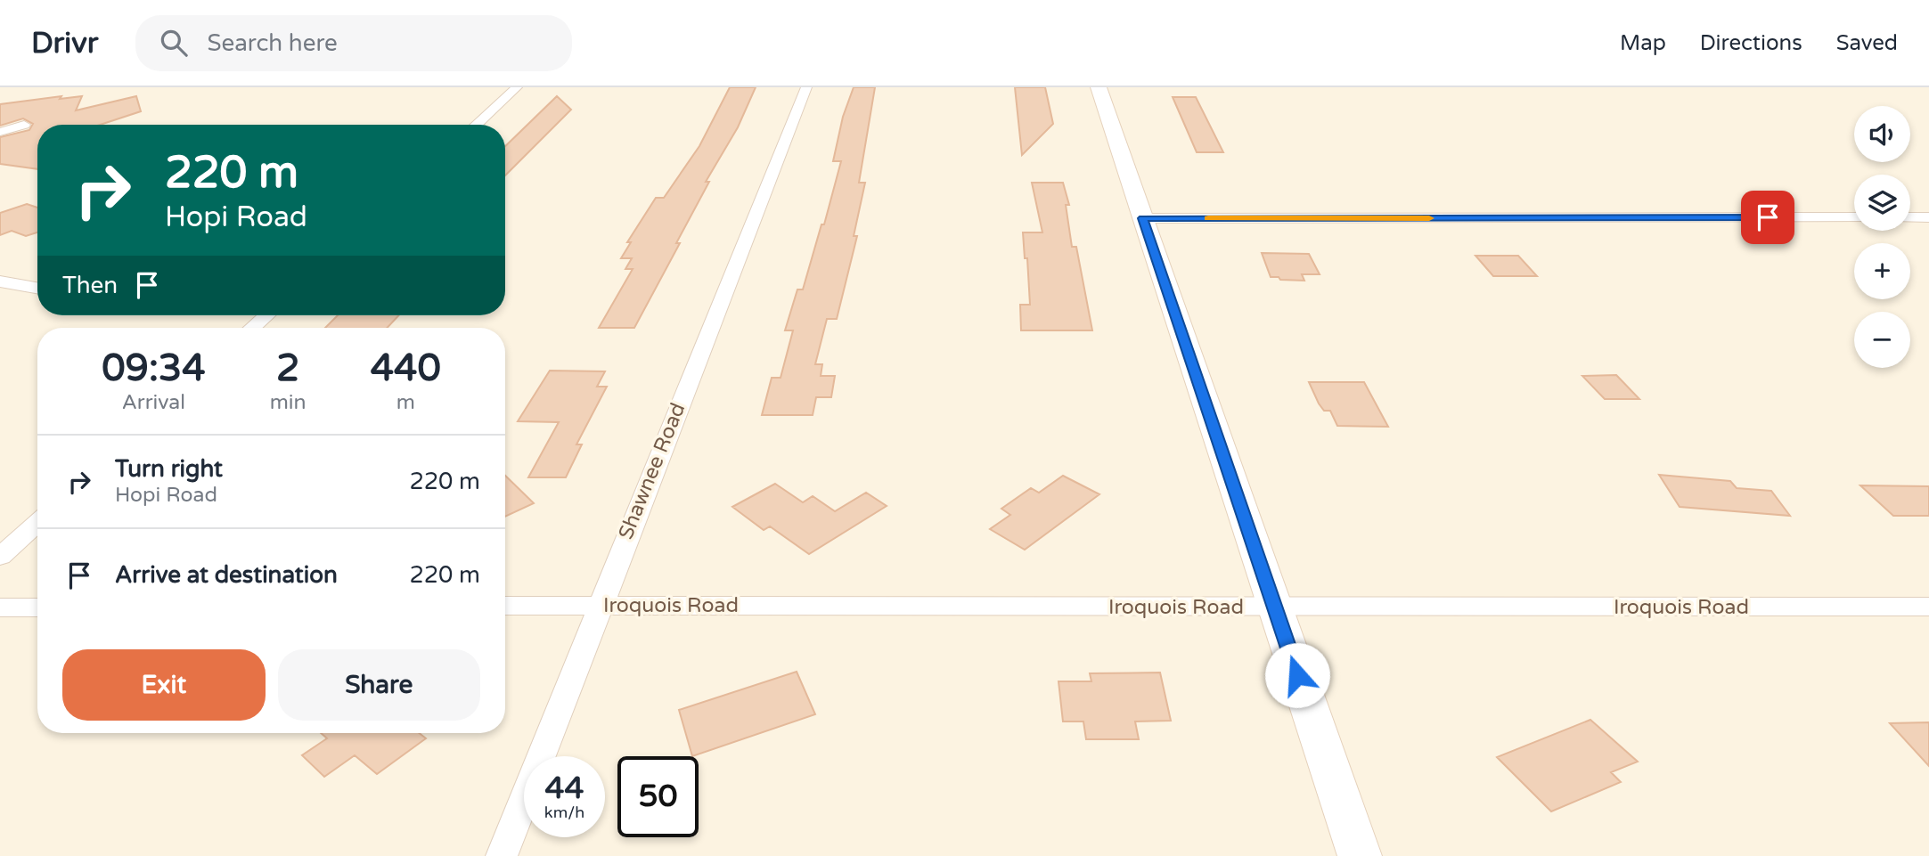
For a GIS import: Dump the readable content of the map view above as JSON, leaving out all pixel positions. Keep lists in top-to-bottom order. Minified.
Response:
{"streets":{"street":["Shawnee Road","Iroquois Road"]},"crossings":[["Shawnee Road","Iroquois Road"]],"page":{"header":"Drivr","search":"Search here","nav":["Map","Directions","Saved"],"map_buttons":["+","−"],"turn":["220 m","Hopi Road"],"then":"Then","eta":["09:34","Arrival","2","min","440","m"],"list":[{"name":"Turn right","note":"Hopi Road","value":"220 m"},{"name":"Arrive at destination","value":"220 m"}],"buttons":["Exit","Share"],"speed":"44 km/h","limit":"50"}}
